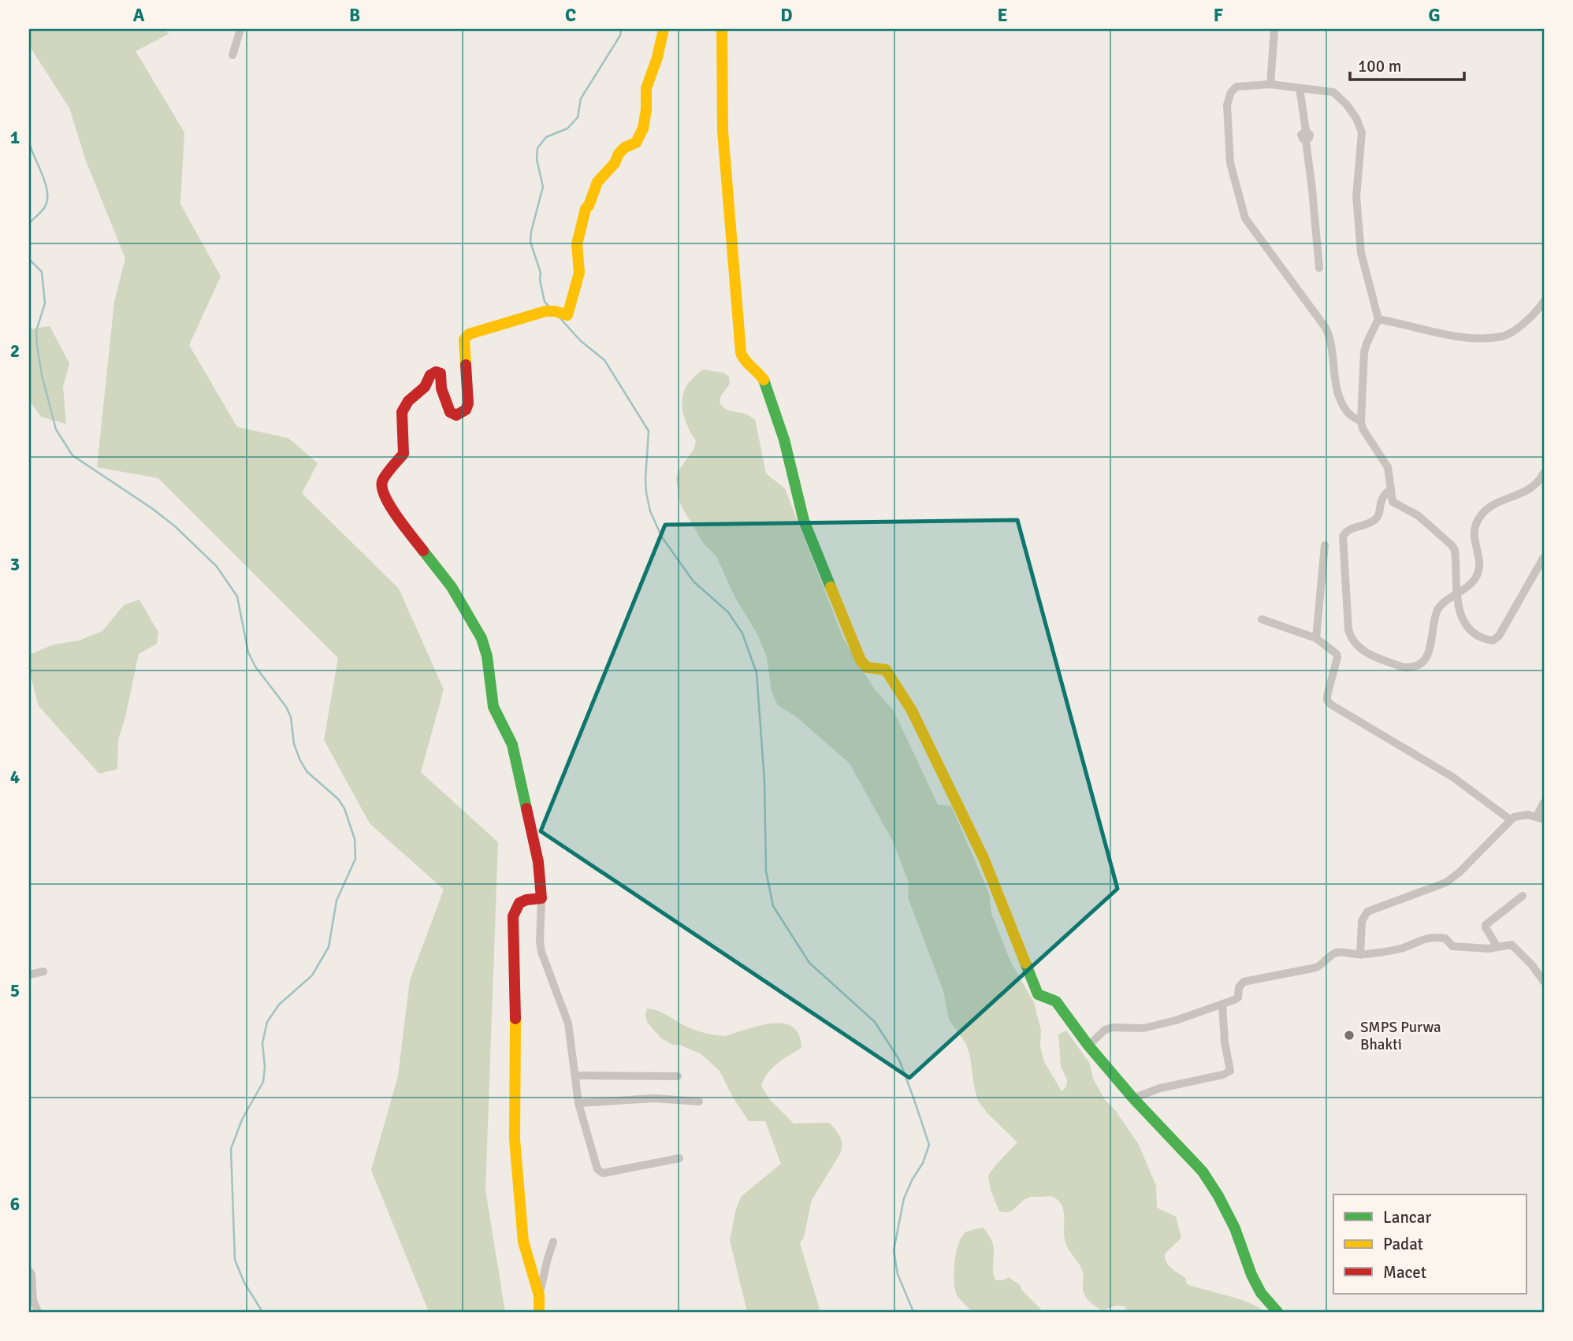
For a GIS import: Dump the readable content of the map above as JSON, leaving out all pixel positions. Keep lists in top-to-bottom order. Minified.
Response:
{"places":["SMPS Purwa Bhakti"],"legend":["Lancar","Padat","Macet"],"scale_bar":"100 m","grid":{"columns":["A","B","C","D","E","F","G"],"rows":["1","2","3","4","5","6"]}}
